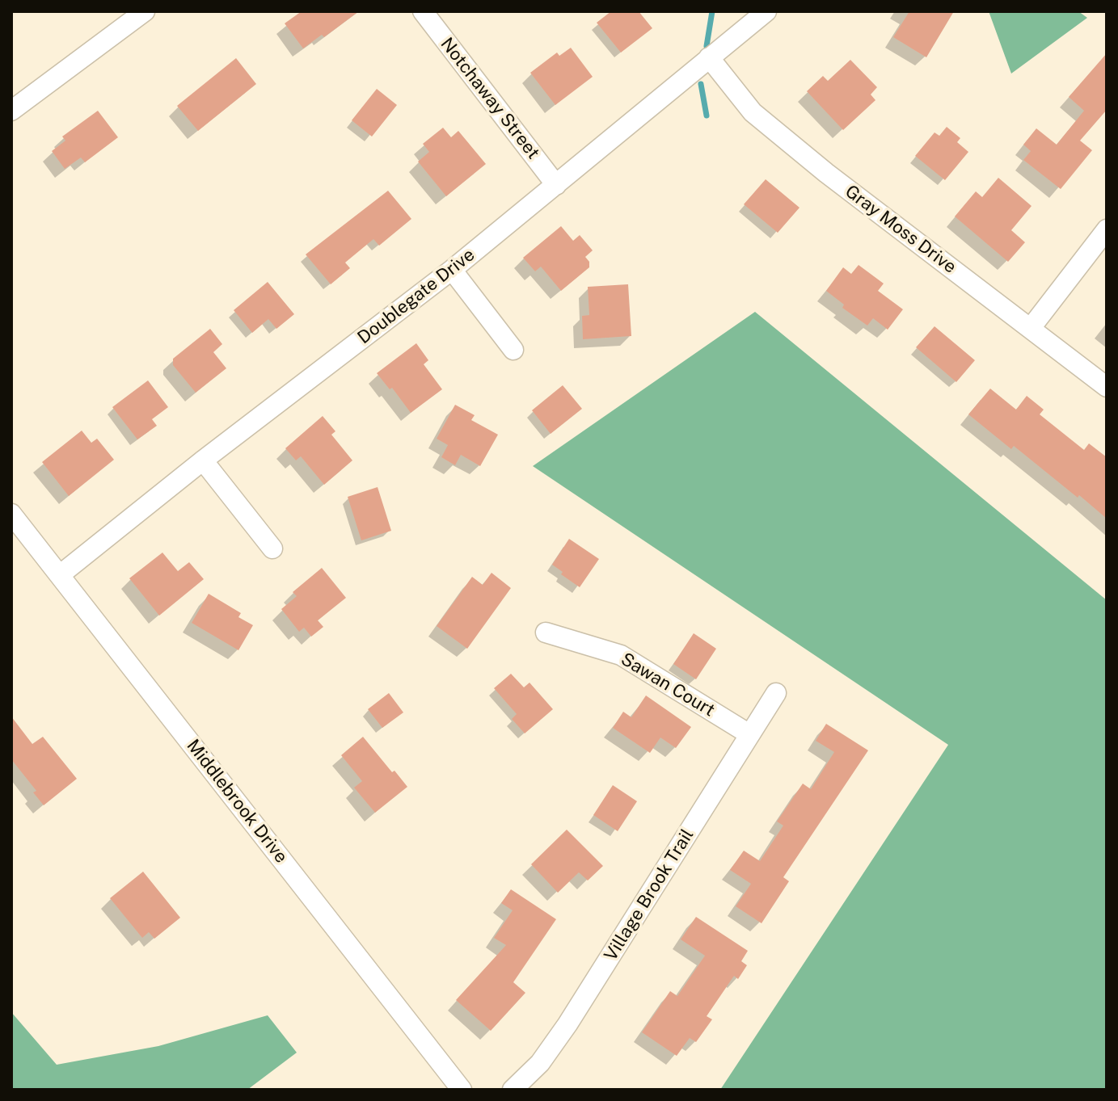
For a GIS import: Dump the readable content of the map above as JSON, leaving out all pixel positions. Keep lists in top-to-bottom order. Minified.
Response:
{"streets":{"street":["Notchaway Street","Gray Moss Drive","Doublegate Drive","Sawan Court","Middlebrook Drive","Village Brook Trail"]},"crossings":[["Notchaway Street","Doublegate Drive"],["Gray Moss Drive","Doublegate Drive"],["Doublegate Drive","Middlebrook Drive"],["Sawan Court","Village Brook Trail"]]}
